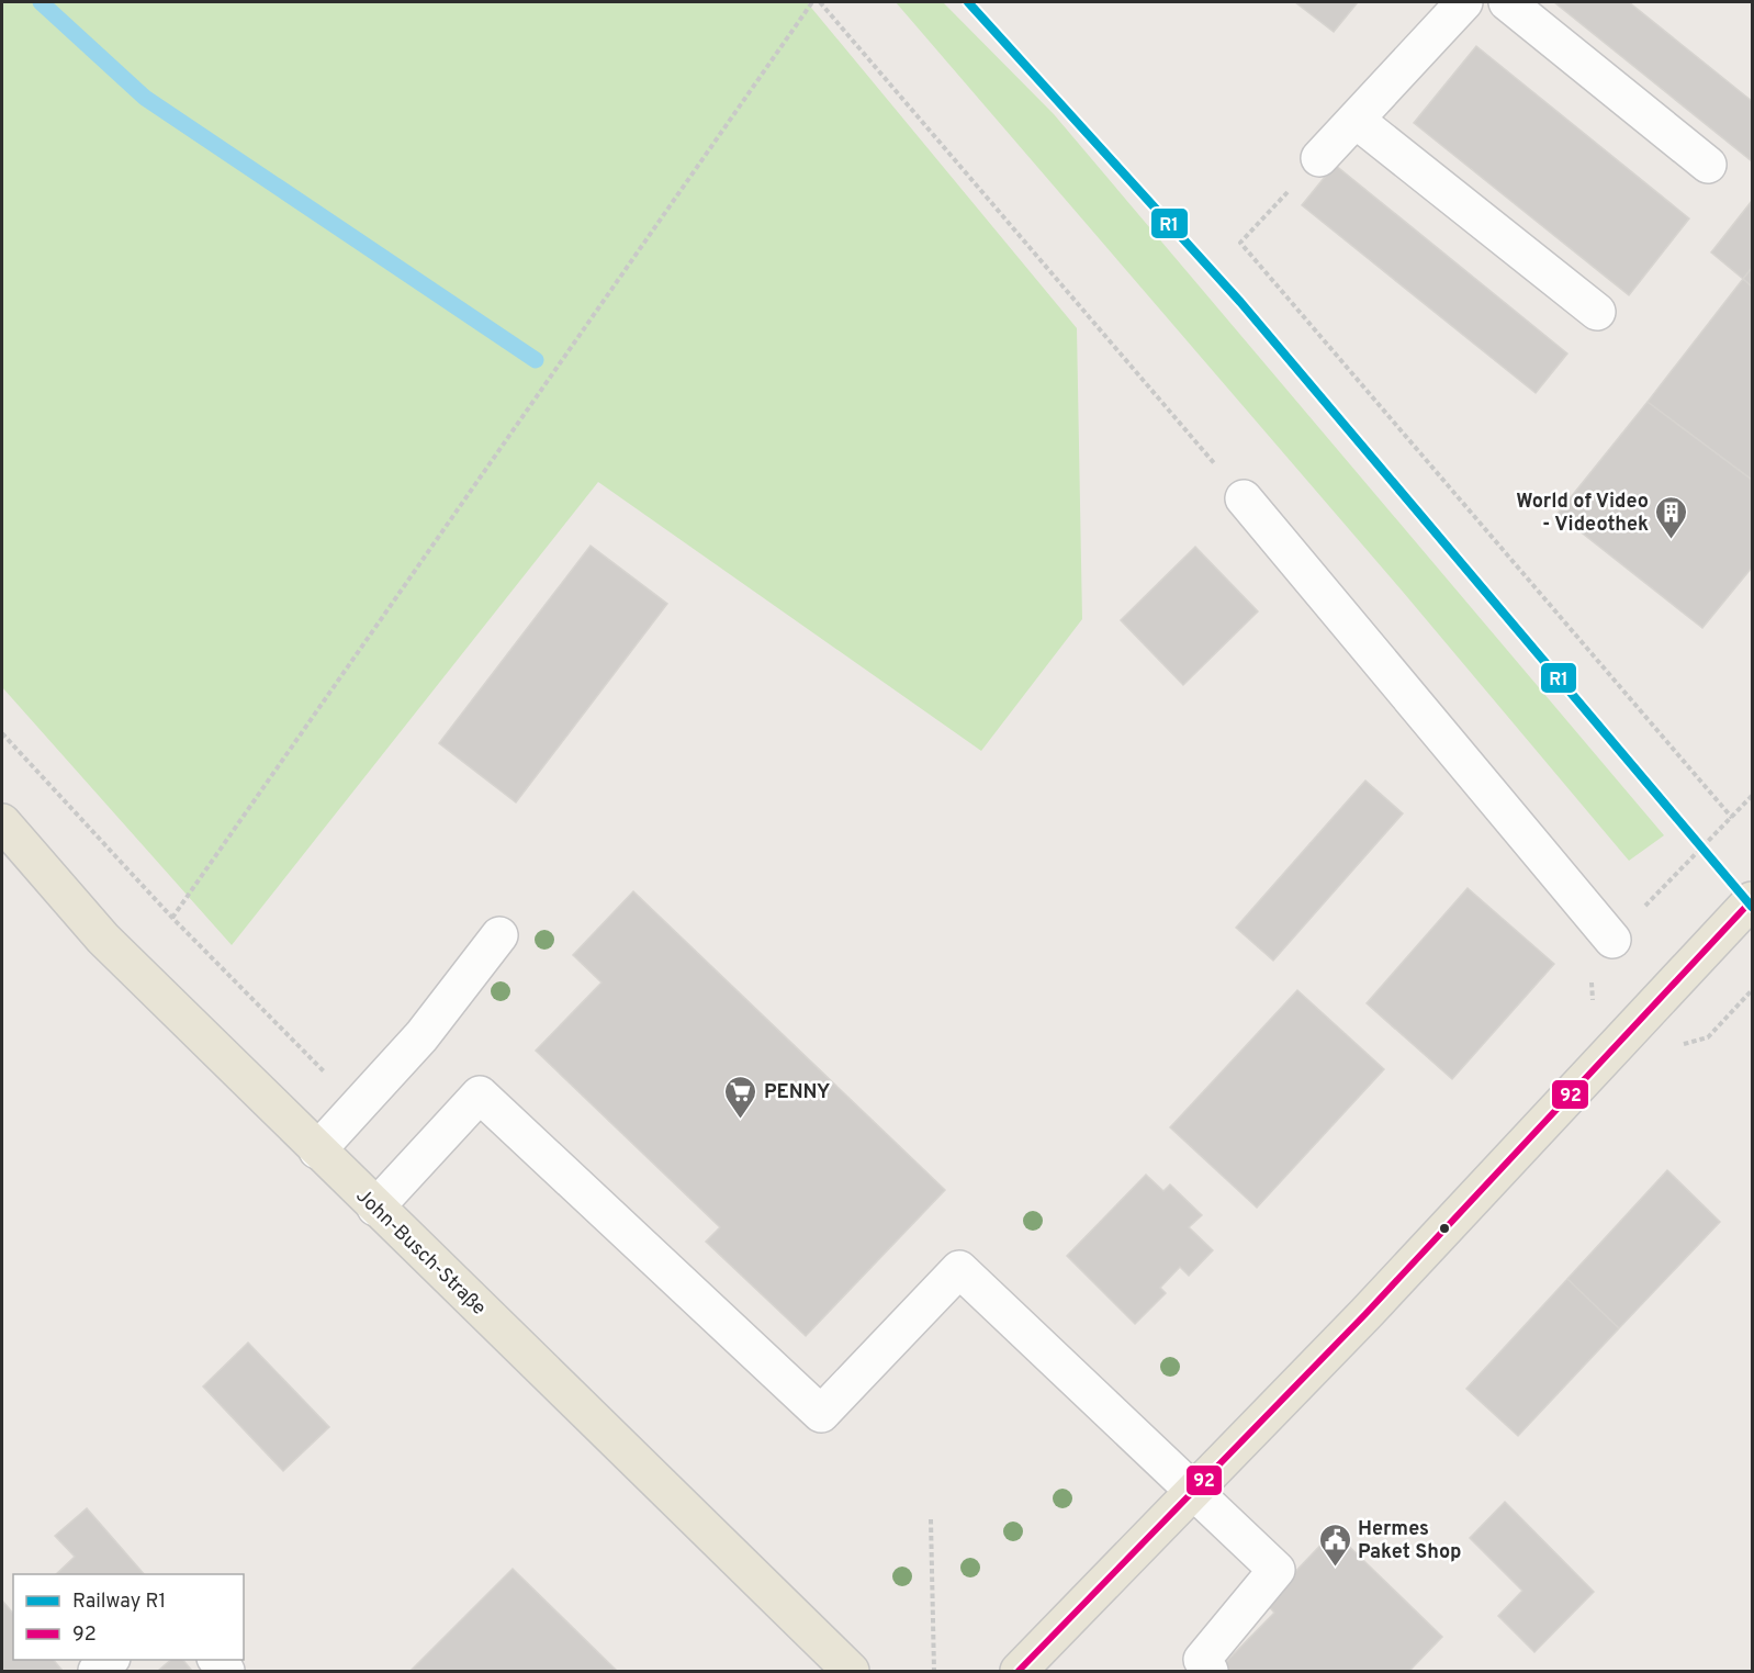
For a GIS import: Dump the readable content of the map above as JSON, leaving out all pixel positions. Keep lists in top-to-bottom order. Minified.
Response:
{"streets":{"main road":["John-Busch-Straße"]},"places":{"building":["World of Video - Videothek"],"supermarket":["PENNY"],"public building":["Hermes Paket Shop"]},"lines":["rail line R1","transit line 92"],"legend":["Railway R1","92"]}
